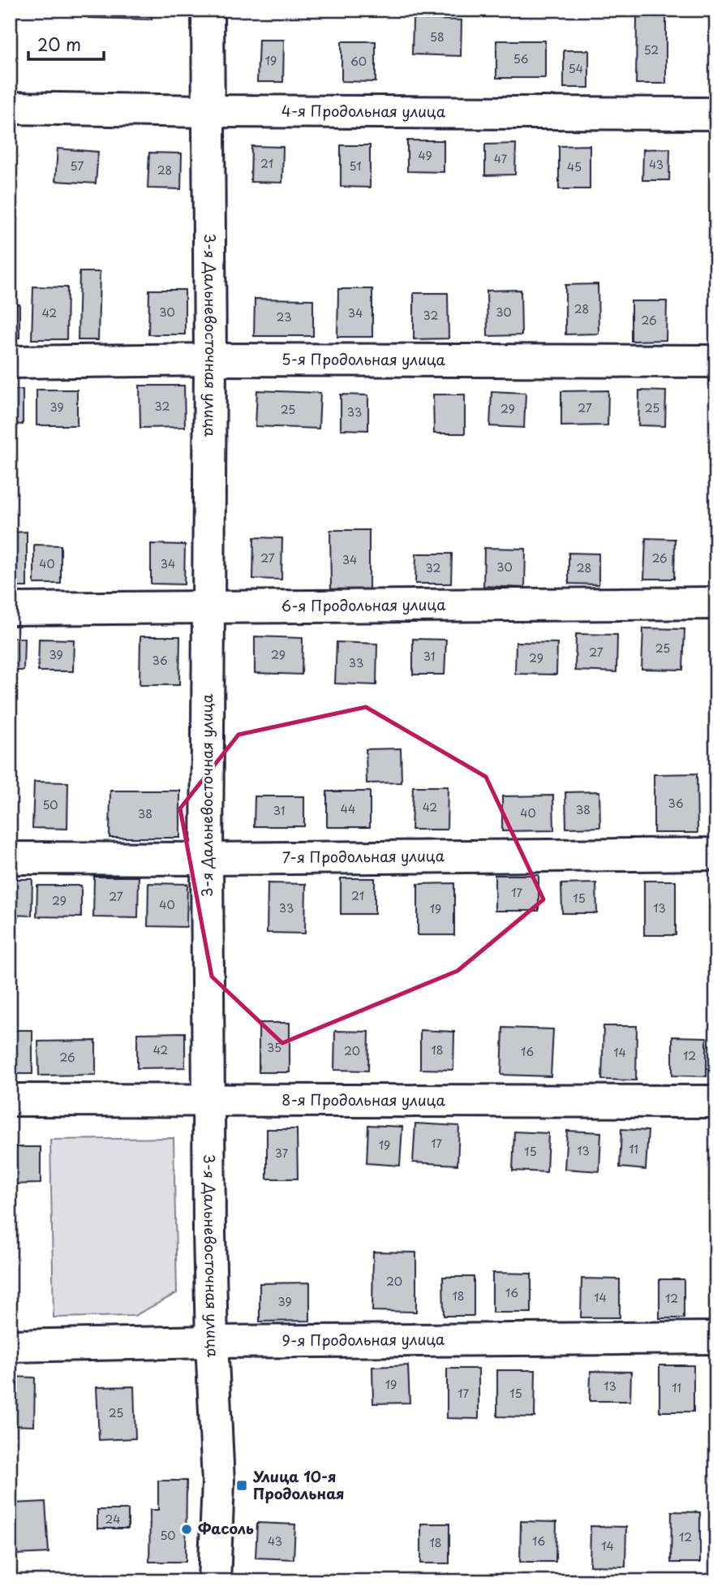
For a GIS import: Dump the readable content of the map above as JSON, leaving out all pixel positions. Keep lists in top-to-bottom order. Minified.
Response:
{"streets":{"street":["4-я Продольная улица","3-я Дальневосточная улица","5-я Продольная улица","6-я Продольная улица","7-я Продольная улица","8-я Продольная улица","9-я Продольная улица"]},"crossings":[["4-я Продольная улица","3-я Дальневосточная улица"],["3-я Дальневосточная улица","5-я Продольная улица"],["3-я Дальневосточная улица","6-я Продольная улица"],["3-я Дальневосточная улица","7-я Продольная улица"],["3-я Дальневосточная улица","8-я Продольная улица"],["3-я Дальневосточная улица","9-я Продольная улица"]],"places":{"transit":["Улица 10-я Продольная"],"other":["Фасоль"]},"house_numbers":["58","52","56","19","60","54","49","47","21","43","57","51","45","28","28","30","30","42","34","32","23","26","32","39","27","25","29","25","33","27","26","34","40","34","30","32","28","25","27","39","29","31","29","36","33","36","50","42","44","38","31","40","38","17","21","27","15","29","40","33","13","19","35","42","18","20","16","14","12","26","17","19","11","13","15","37","20","16","18","14","12","39","19","13","11","17","15","25","24","50","12","43","16","18","14"],"scale_bar":"20 m"}
